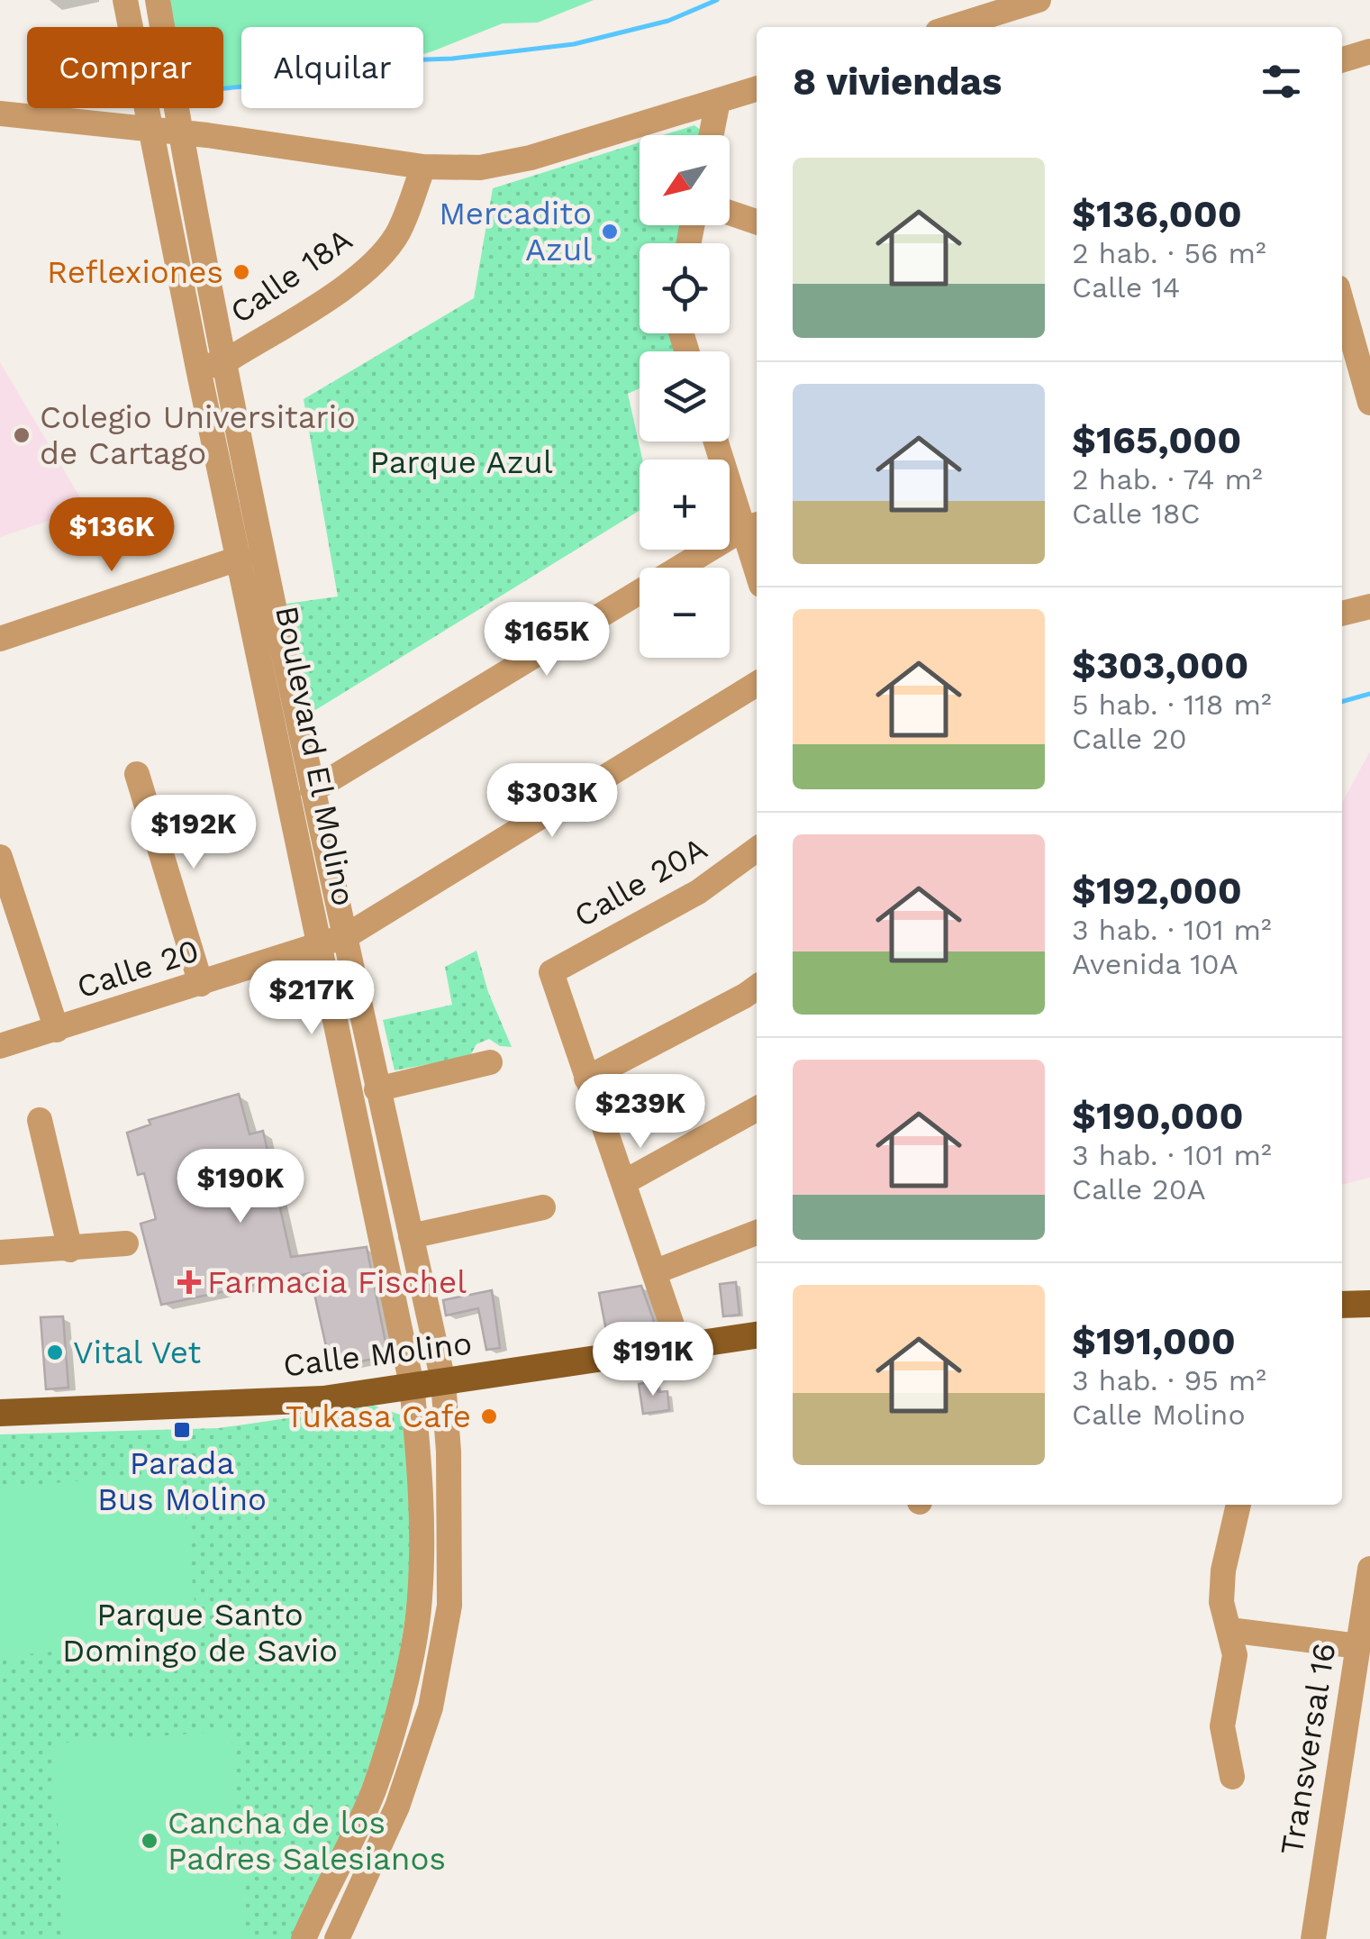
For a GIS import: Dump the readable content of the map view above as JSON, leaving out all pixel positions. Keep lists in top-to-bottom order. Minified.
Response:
{"streets":{"main road":["Calle Molino"],"street":["Calle 18A","Boulevard El Molino","Calle 20A","Calle 20","Transversal 16"]},"crossings":[["Calle 18A","Boulevard El Molino"],["Boulevard El Molino","Calle 20"],["Boulevard El Molino","Calle Molino"]],"parks":["Parque Azul","Parque Santo Domingo de Savio"],"places":{"other":["Mercadito Azul","Reflexiones","Colegio Universitario de Cartago","Vital Vet","Tukasa Cafe","Cancha de los Padres Salesianos"],"health":["Farmacia Fischel"],"transit":["Parada Bus Molino"]},"north":"bottom left","page":{"chip":["Comprar","Alquilar"],"heading":"8 viviendas","map_buttons":["+","−"],"list":[{"name":"$136,000","note":"2 hab. · 56 m² · Calle 14"},{"name":"$165,000","note":"2 hab. · 74 m² · Calle 18C"},{"name":"$303,000","note":"5 hab. · 118 m² · Calle 20"},{"name":"$192,000","note":"3 hab. · 101 m² · Avenida 10A"},{"name":"$190,000","note":"3 hab. · 101 m² · Calle 20A"},{"name":"$191,000","note":"3 hab. · 95 m² · Calle Molino"}],"price":["$136K","$165K","$303K","$192K","$217K","$239K","$190K","$191K"]}}
